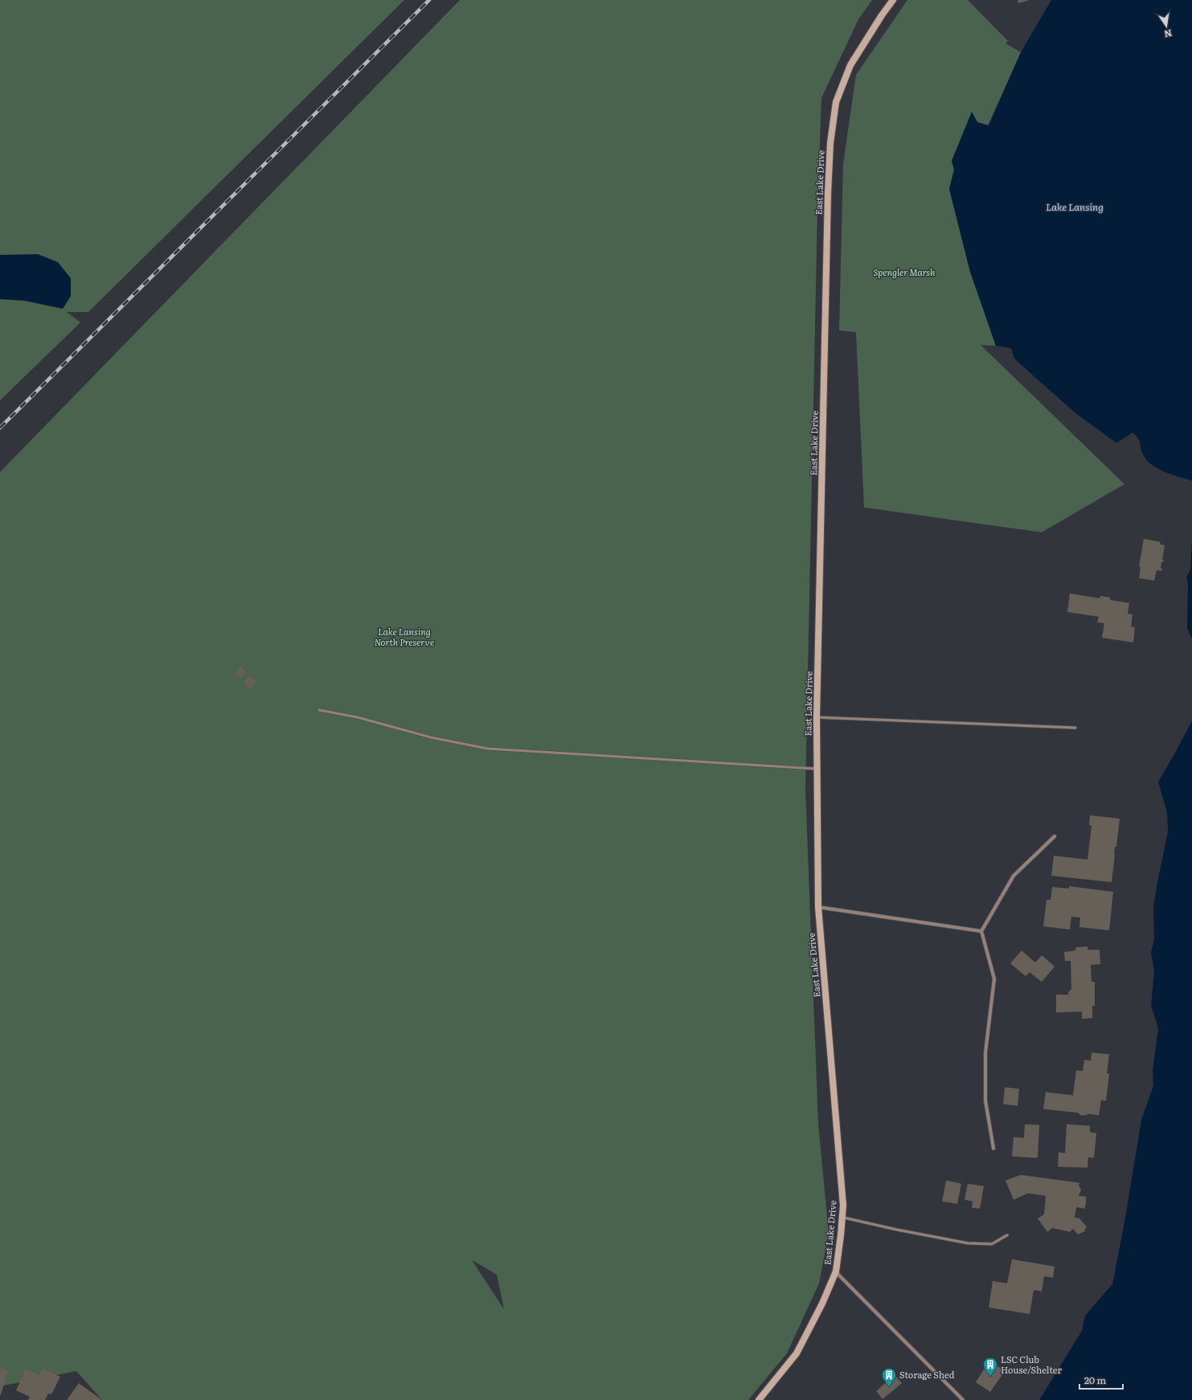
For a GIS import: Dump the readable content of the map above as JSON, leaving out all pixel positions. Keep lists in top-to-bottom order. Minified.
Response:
{"streets":{"street":["East Lake Drive"]},"water":["Lake Lansing"],"parks":["Spengler Marsh","Lake Lansing North Preserve"],"places":{"building":["LSC Club House/Shelter","Storage Shed"]},"scale_bar":"20 m","north":"bottom"}
